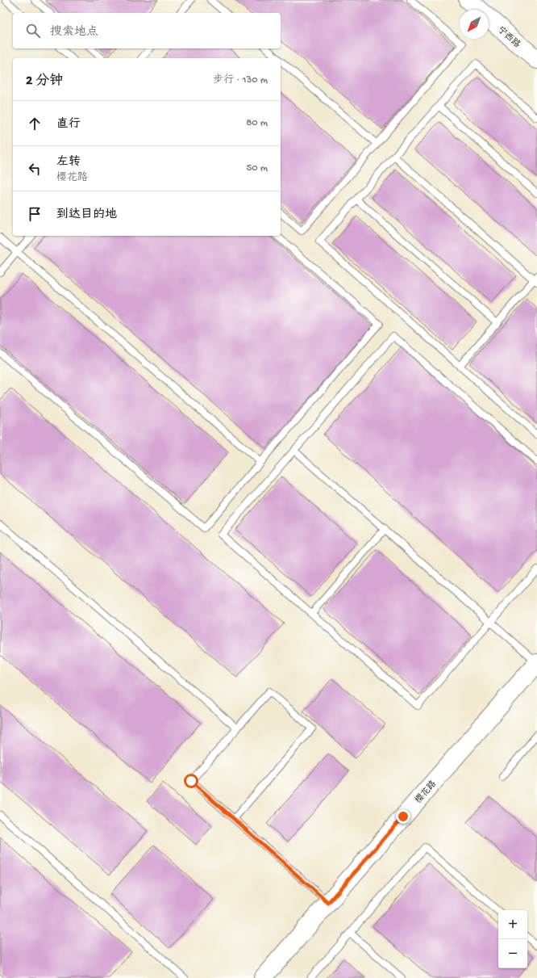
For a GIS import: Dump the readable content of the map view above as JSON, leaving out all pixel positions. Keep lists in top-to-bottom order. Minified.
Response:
{"streets":{"street":["宁西路","樱花路"]},"north":"bottom left","page":{"search":"搜索地点","heading":["2 分钟","步行 · 130 m"],"list":[["直行","80 m"],["左转","樱花路","50 m"],"到达目的地"],"map_buttons":["+","−"]}}
